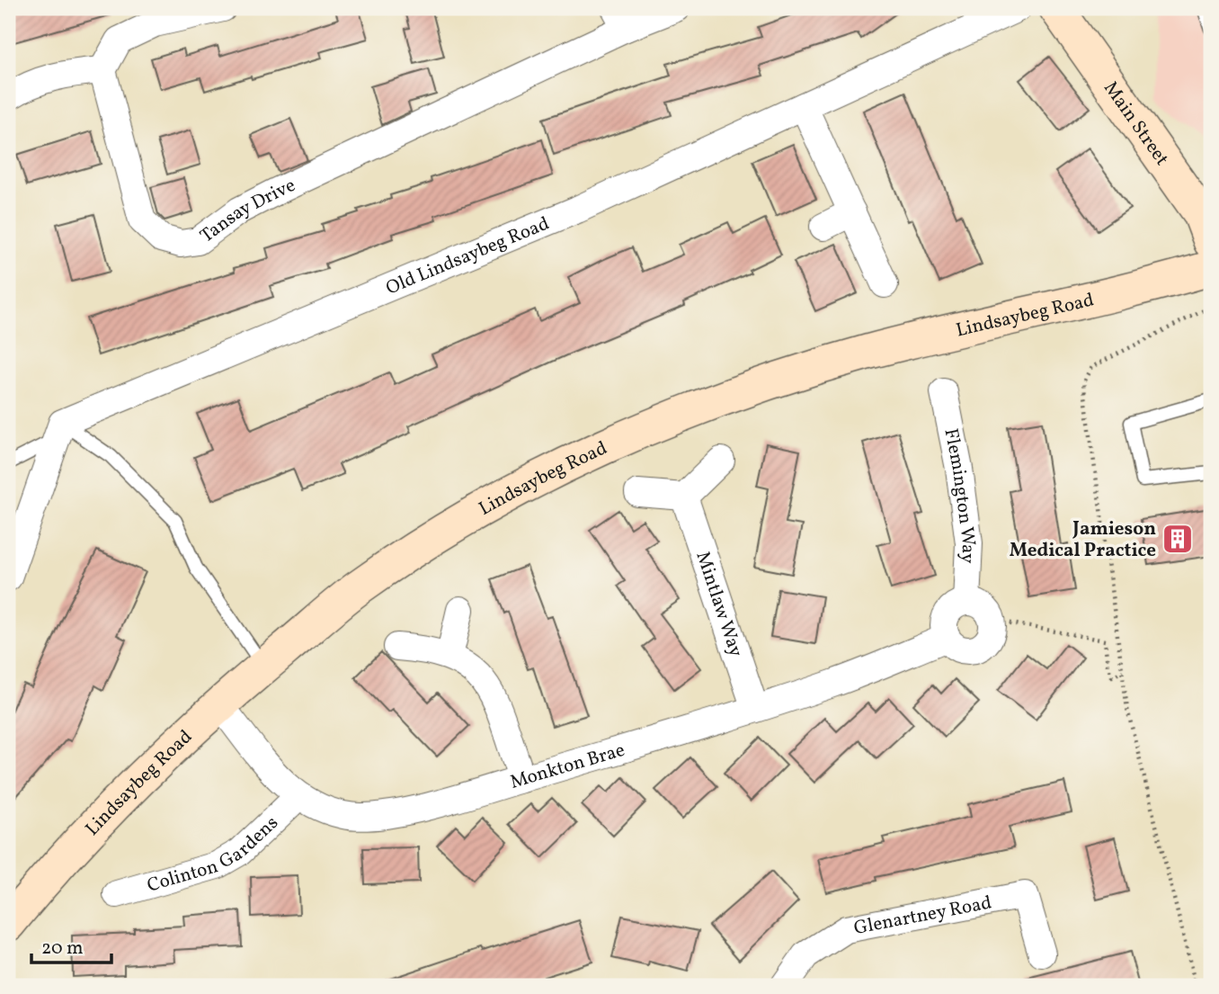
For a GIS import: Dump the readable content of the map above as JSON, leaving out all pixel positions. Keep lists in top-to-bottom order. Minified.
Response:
{"streets":{"main road":["Main Street","Lindsaybeg Road"],"street":["Tansay Drive","Old Lindsaybeg Road","Flemington Way","Mintlaw Way","Monkton Brae","Colinton Gardens","Glenartney Road"]},"crossings":[["Lindsaybeg Road","Monkton Brae"],["Flemington Way","Monkton Brae"],["Mintlaw Way","Monkton Brae"],["Monkton Brae","Colinton Gardens"]],"places":{"building":["Jamieson Medical Practice"]},"scale_bar":"20 m"}
